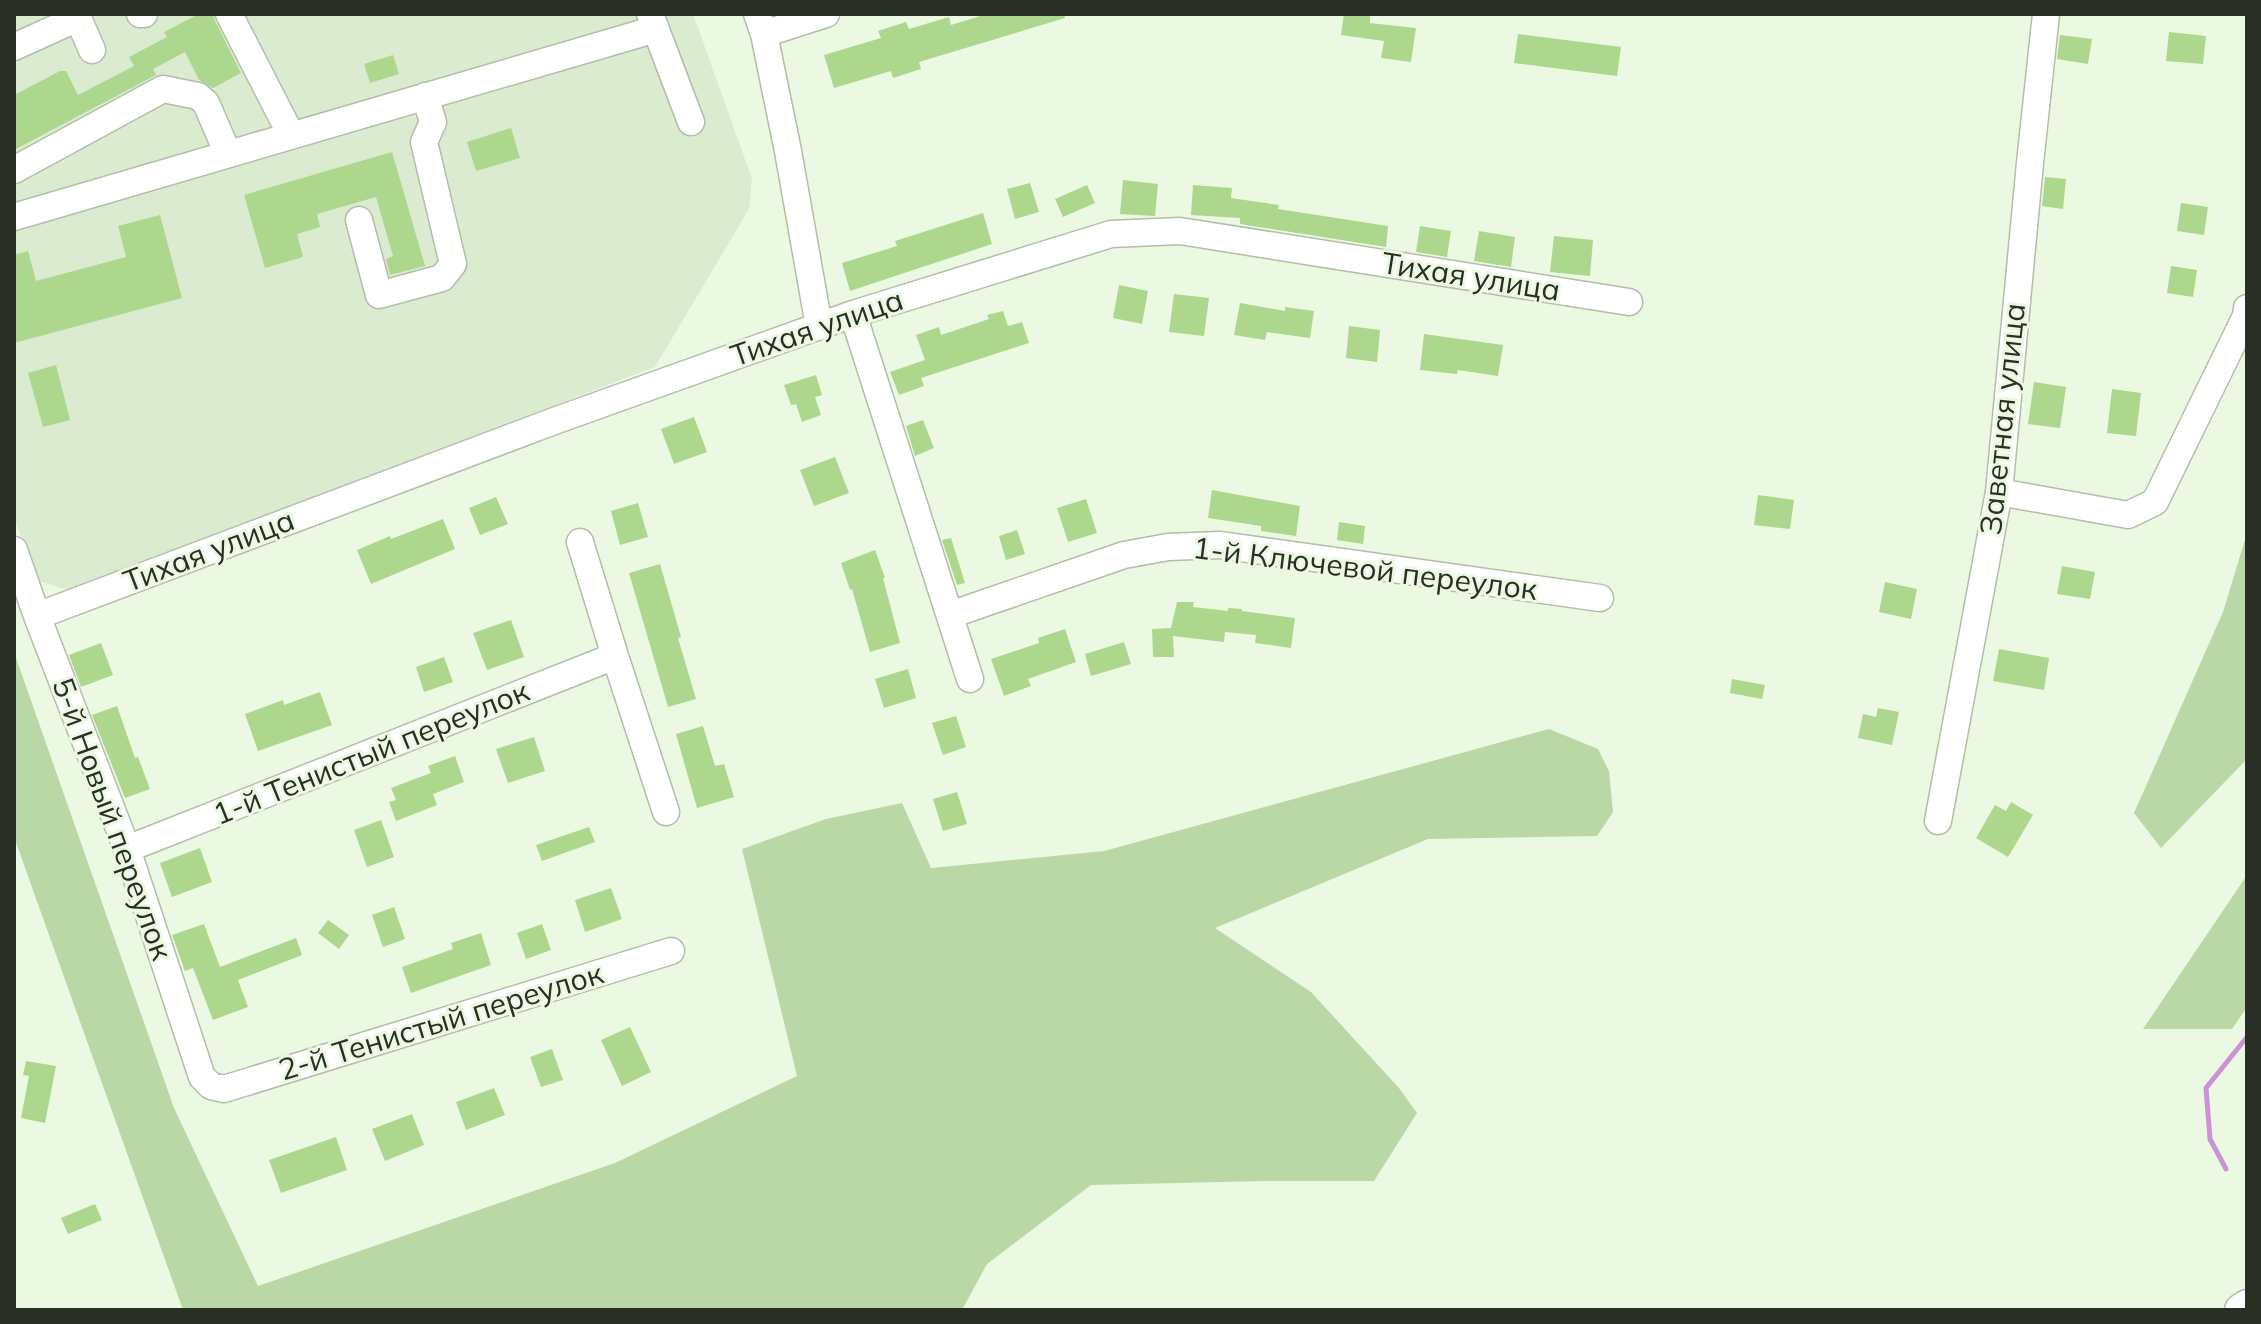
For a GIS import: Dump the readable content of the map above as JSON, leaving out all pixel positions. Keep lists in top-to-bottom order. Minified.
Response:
{"streets":{"street":["Тихая улица","Заветная улица","1-й Ключевой переулок","1-й Тенистый переулок","5-й Новый переулок","2-й Тенистый переулок"]},"crossings":[["Тихая улица","5-й Новый переулок"],["1-й Тенистый переулок","5-й Новый переулок"],["5-й Новый переулок","2-й Тенистый переулок"]]}
